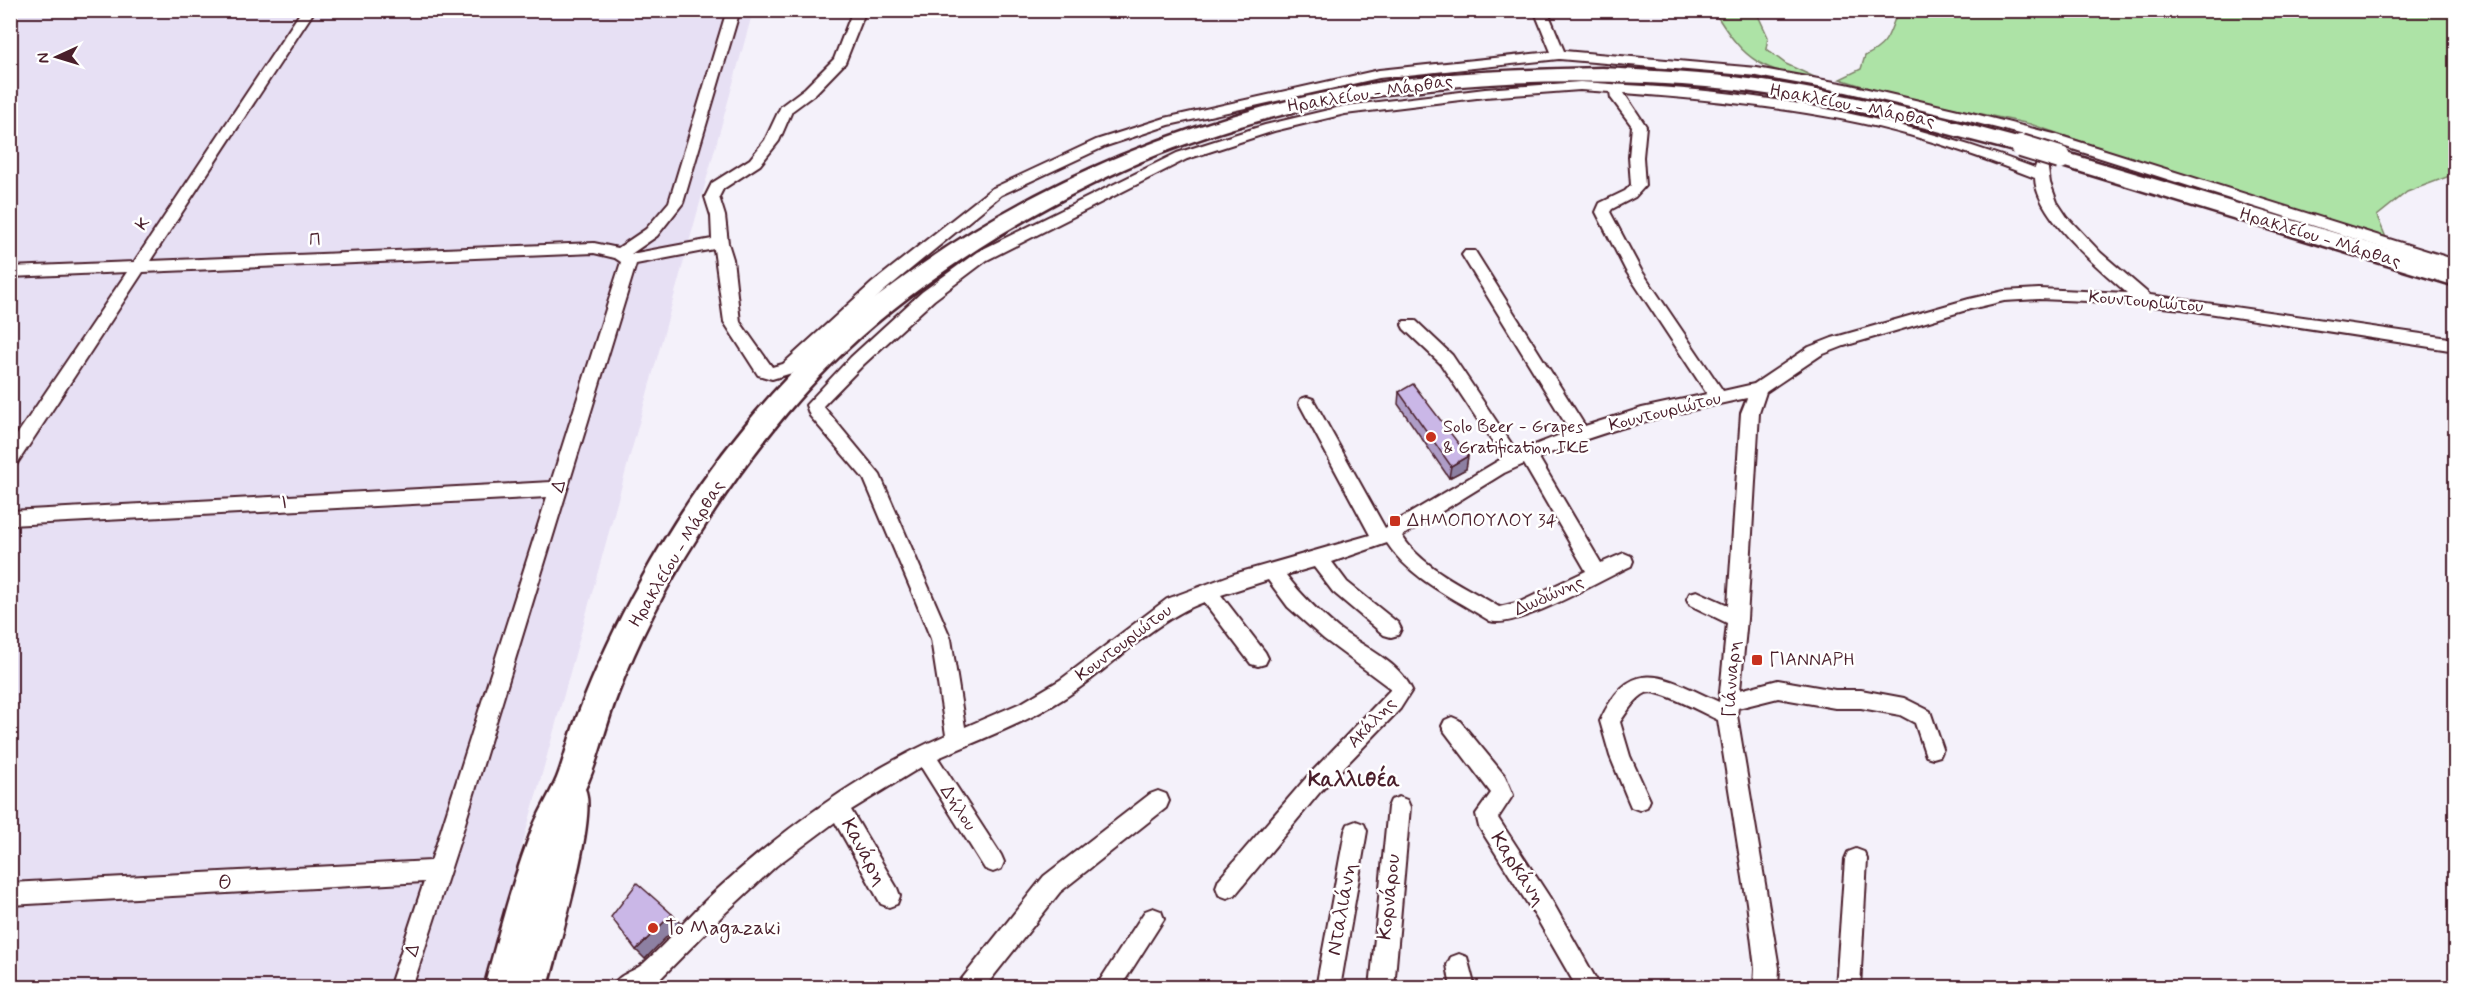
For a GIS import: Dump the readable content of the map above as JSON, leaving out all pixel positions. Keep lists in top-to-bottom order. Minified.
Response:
{"streets":{"main road":["Ηρακλείου - Μάρθας"],"street":["Κ","Π","Κουντουριώτου","Δ","Ι","Δωδώνης","Γιάνναρη","Ακάλης","Δήλου","Κανάρη","Καρκάνη","Θ","Κορνάρου","Νταλιάνη"]},"crossings":[["Κ","Π"],["Π","Δ"],["Κουντουριώτου","Δωδώνης"],["Κουντουριώτου","Γιάνναρη"],["Κουντουριώτου","Ακάλης"],["Κουντουριώτου","Δήλου"],["Κουντουριώτου","Κανάρη"],["Δ","Ι"],["Δ","Θ"]],"districts":["Καλλιθέα"],"places":{"other":["Solo Beer - Grapes & Gratification IKE","To Magazaki"],"transit":["ΔΗΜΟΠΟΥΛΟΥ 34","ΓΙΑΝΝΑΡΗ"]},"north":"left"}
